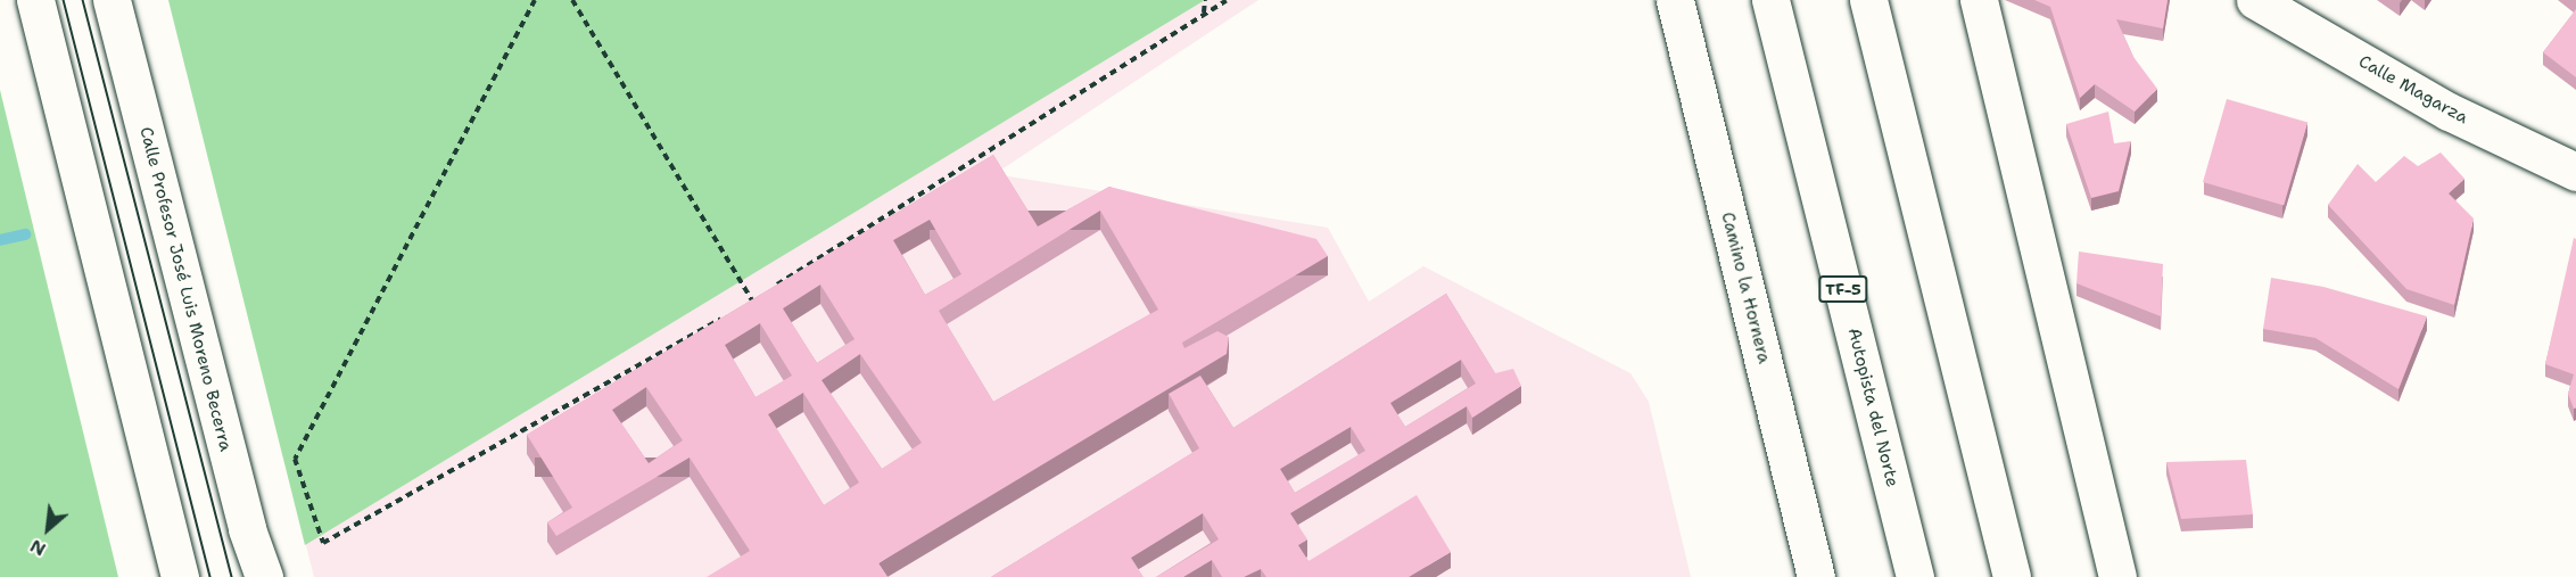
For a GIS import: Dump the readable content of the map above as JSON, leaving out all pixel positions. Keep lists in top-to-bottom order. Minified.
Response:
{"streets":{"main road":["Calle Magarza","Camino la Hornera","Calle Profesor José Luis Moreno Becerra","TF-5","Autopista del Norte"]},"north":"bottom left"}
